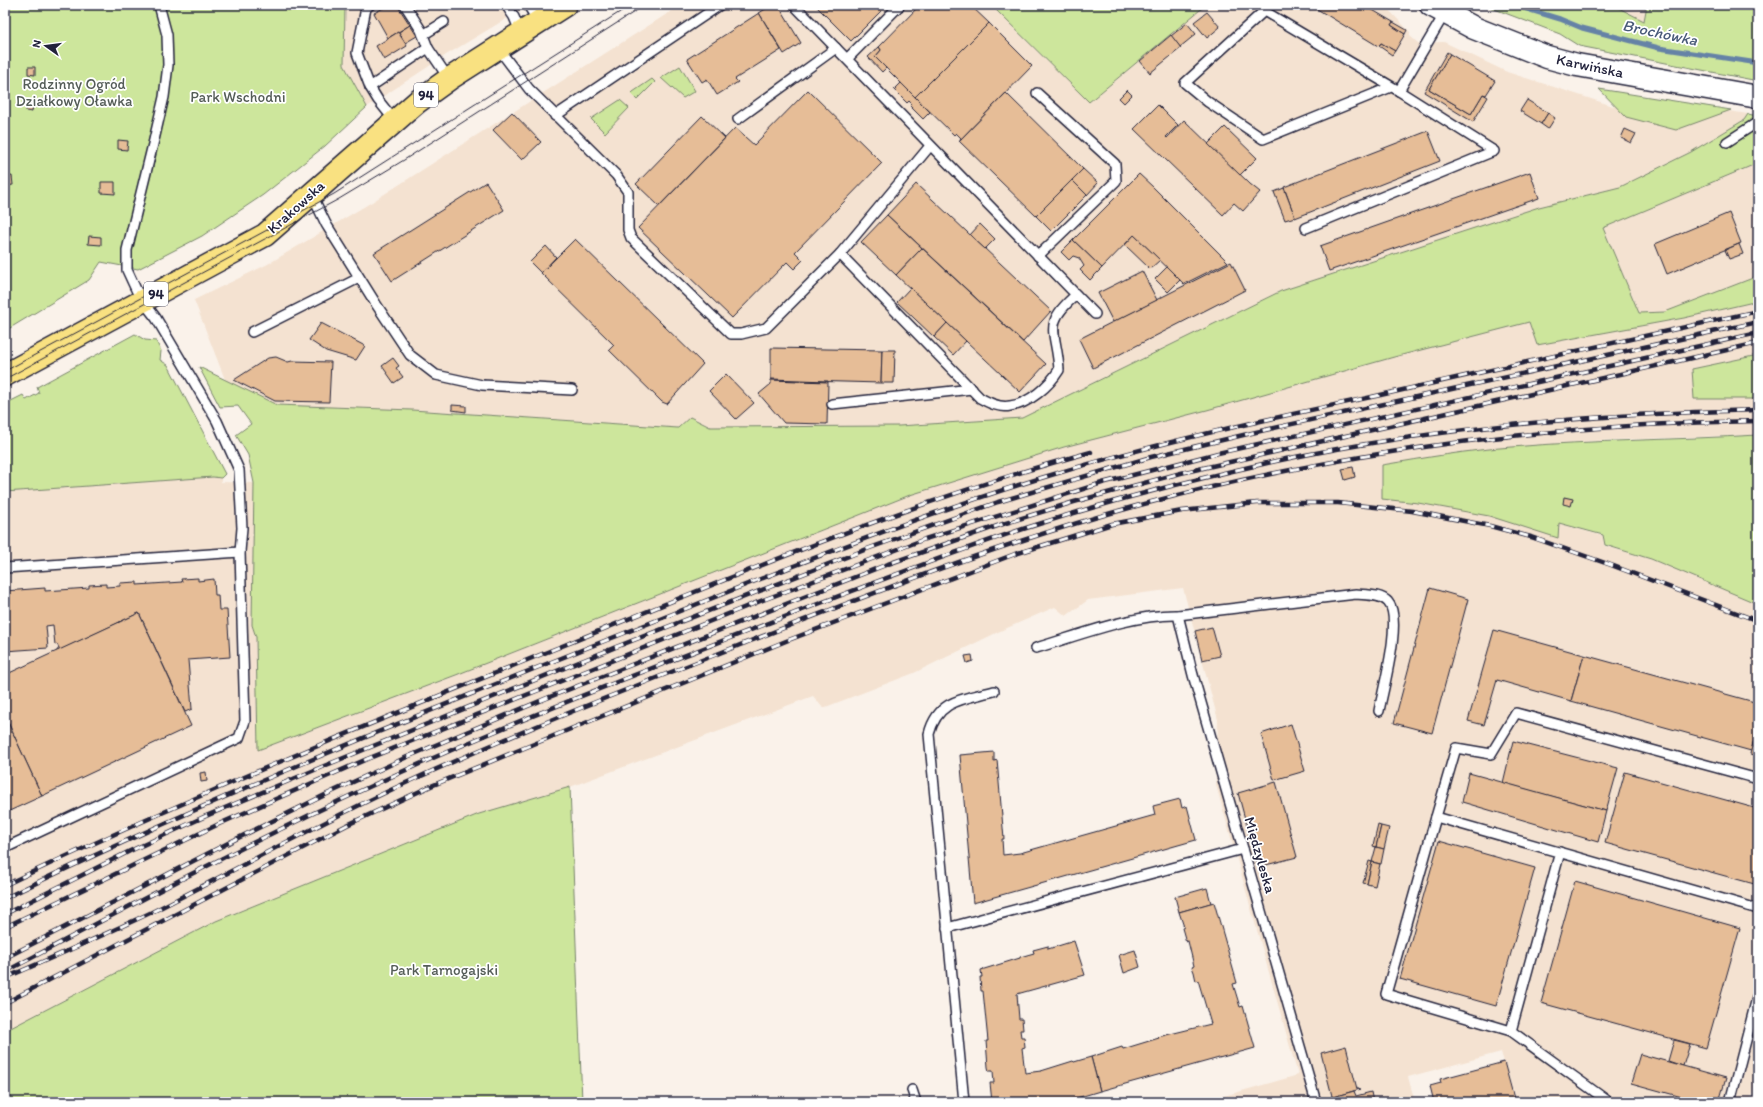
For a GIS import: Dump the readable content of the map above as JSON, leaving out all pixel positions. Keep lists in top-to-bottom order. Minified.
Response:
{"streets":{"main road":["94","Krakowska"],"street":["Karwińska"],"lane":["Międzyleska"]},"water":["Brochówka"],"parks":["Rodzinny Ogród Działkowy Oławka","Park Wschodni","Park Tarnogajski"],"north":"left"}
